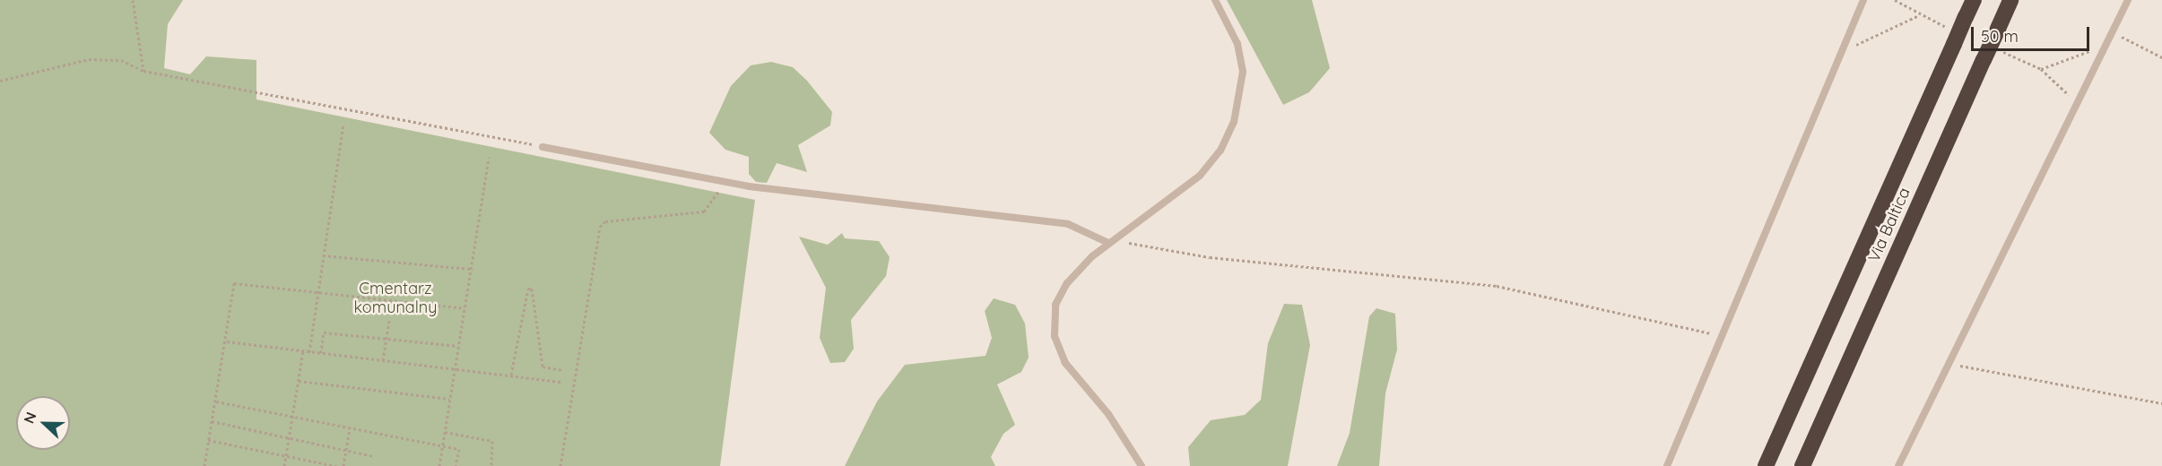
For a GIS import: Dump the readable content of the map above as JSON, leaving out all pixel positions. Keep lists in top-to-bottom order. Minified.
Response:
{"streets":{"highway":["Via Baltica"]},"parks":["Cmentarz komunalny"],"scale_bar":"50 m","north":"left"}
